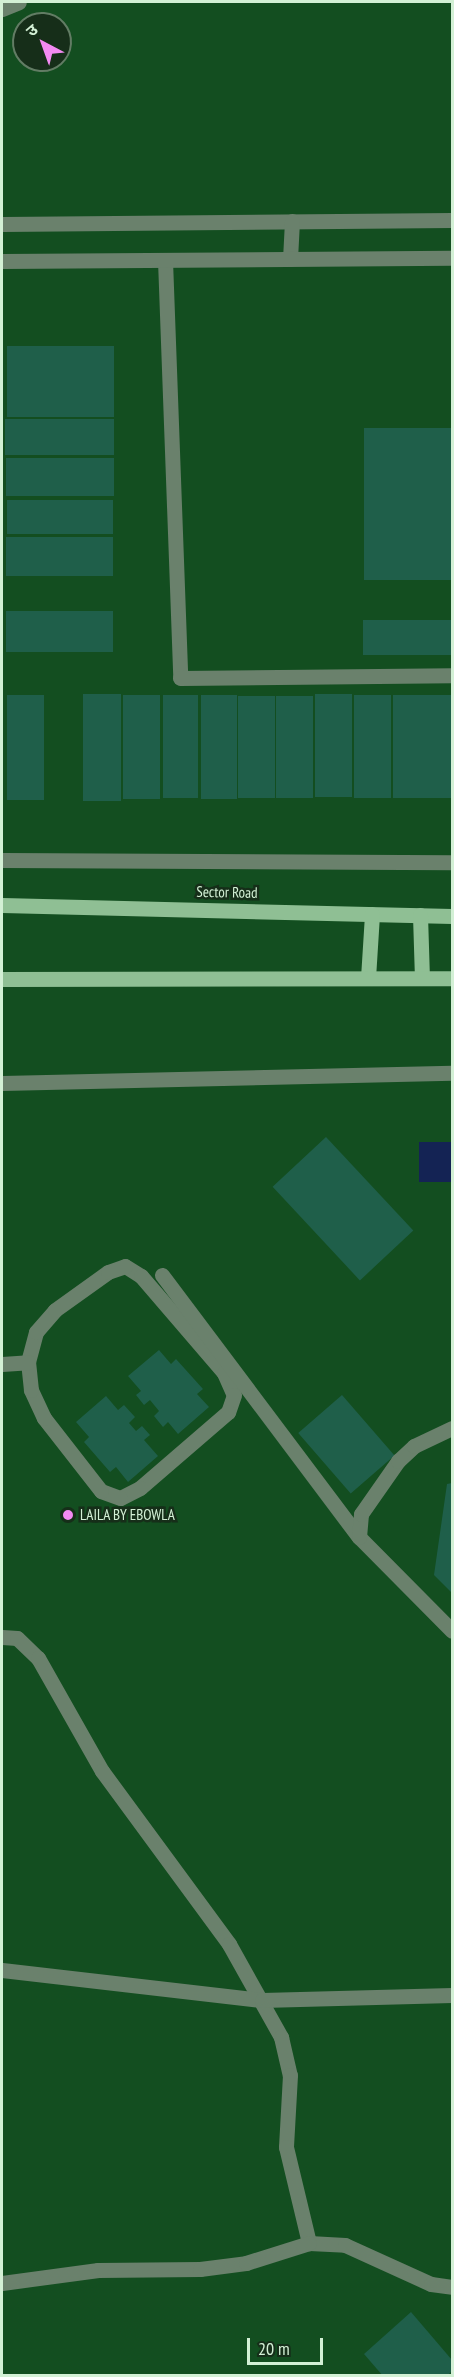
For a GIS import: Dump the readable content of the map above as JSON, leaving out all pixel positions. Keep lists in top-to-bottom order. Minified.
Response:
{"streets":{"main road":["Sector Road"]},"places":["LAILA BY EBOWLA"],"scale_bar":"20 m","north":"top left"}
